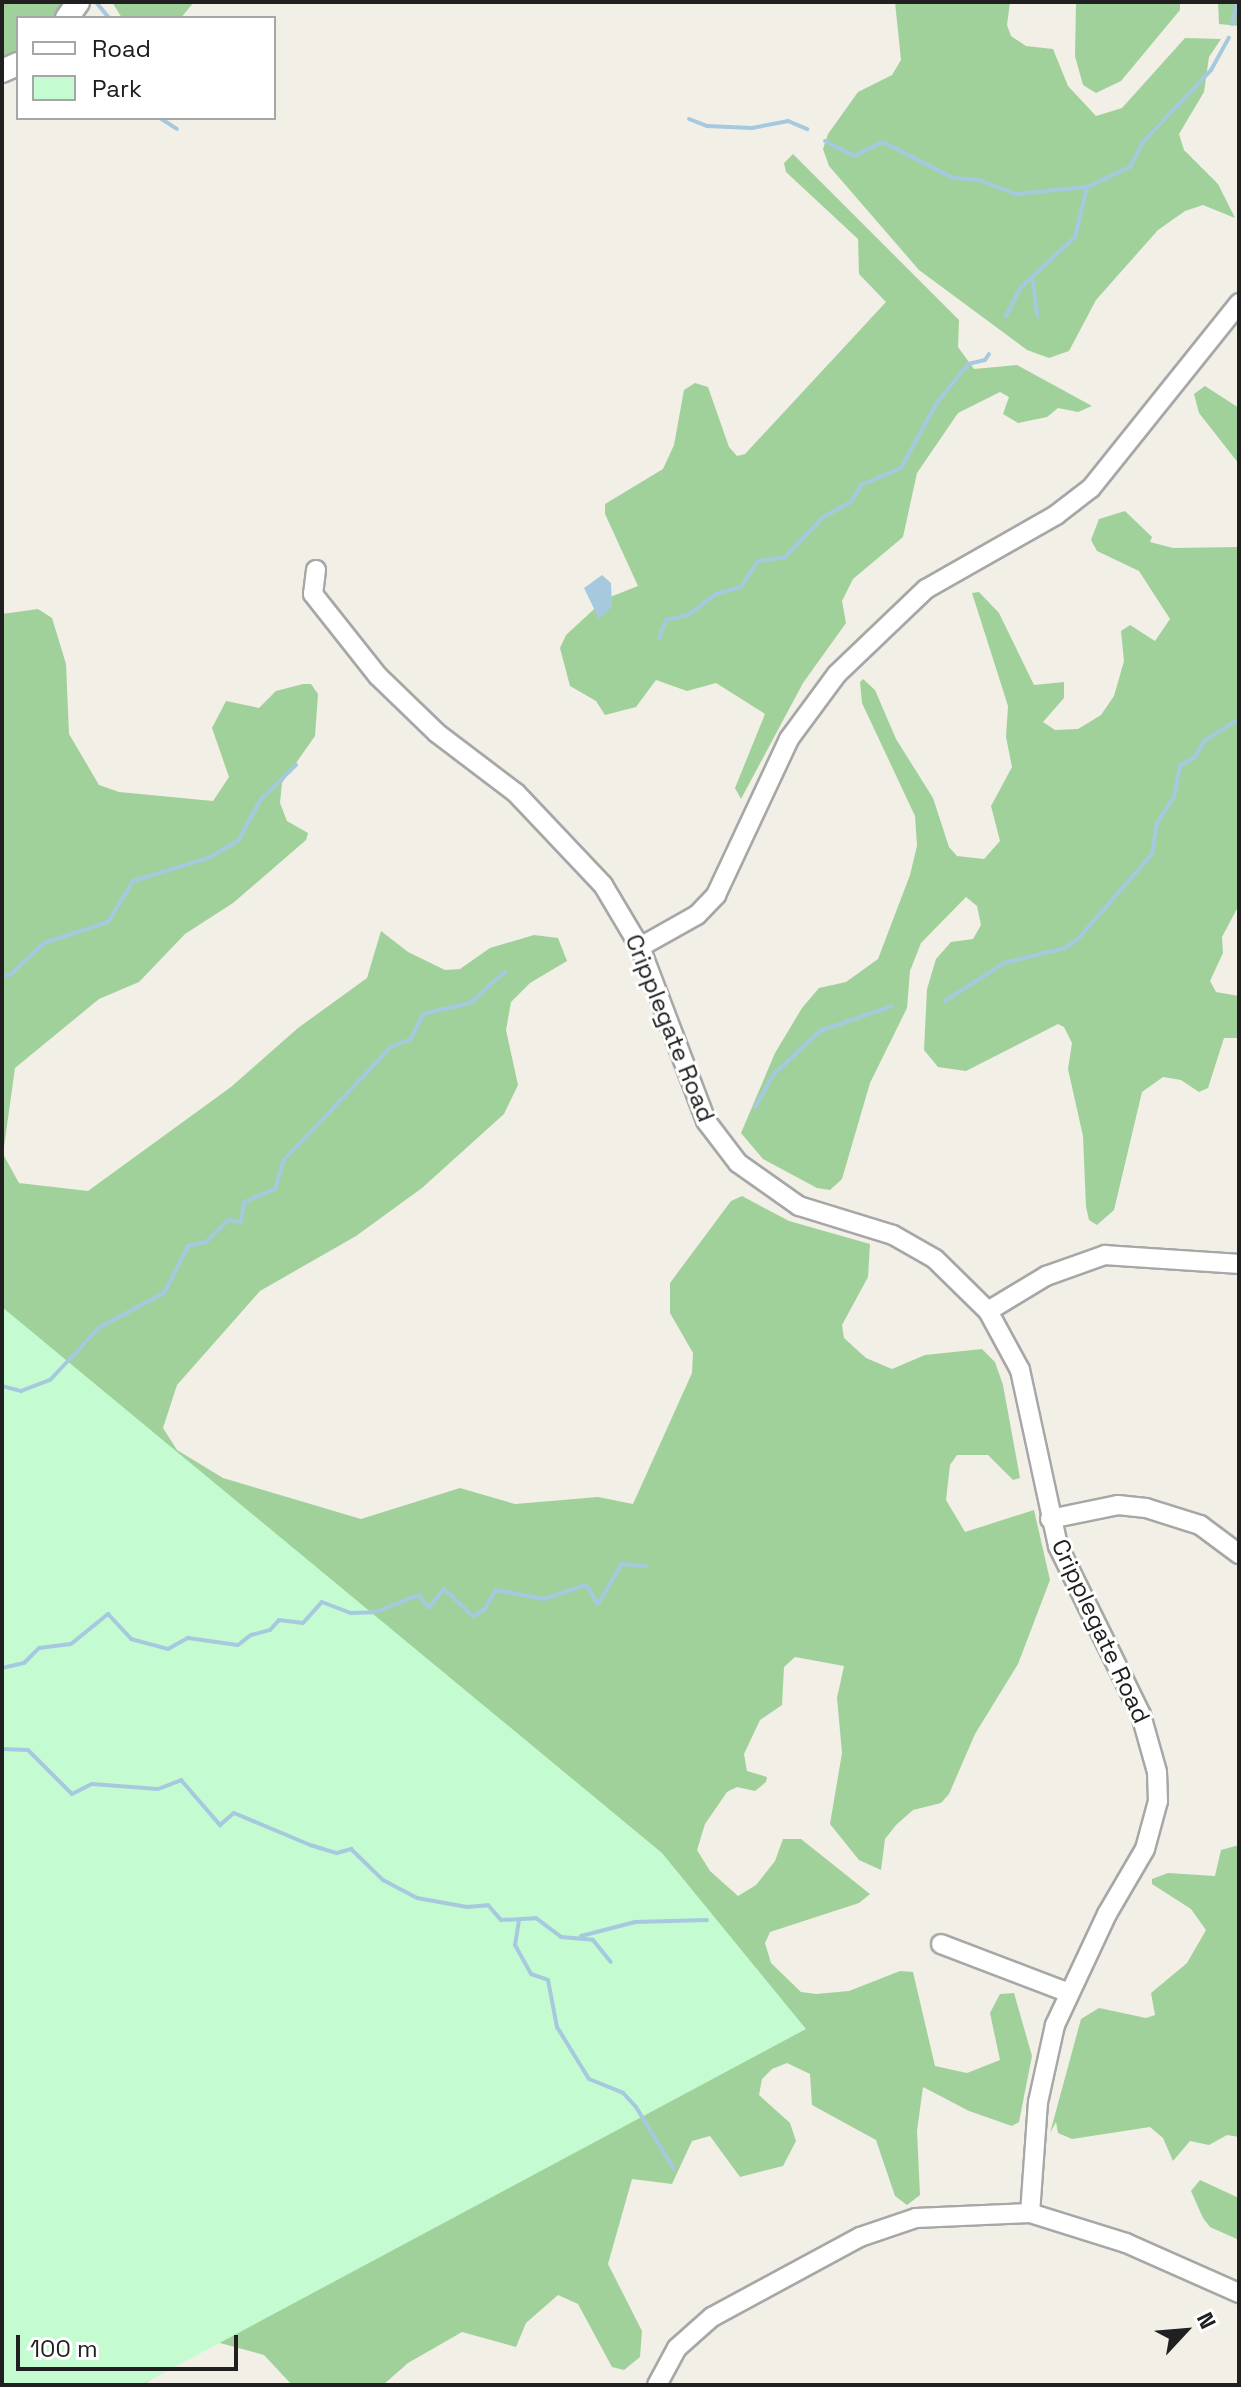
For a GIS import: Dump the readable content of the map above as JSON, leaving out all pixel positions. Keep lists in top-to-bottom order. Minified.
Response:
{"streets":{"street":["Cripplegate Road"]},"legend":["Road","Park"],"scale_bar":"100 m","north":"top right"}
